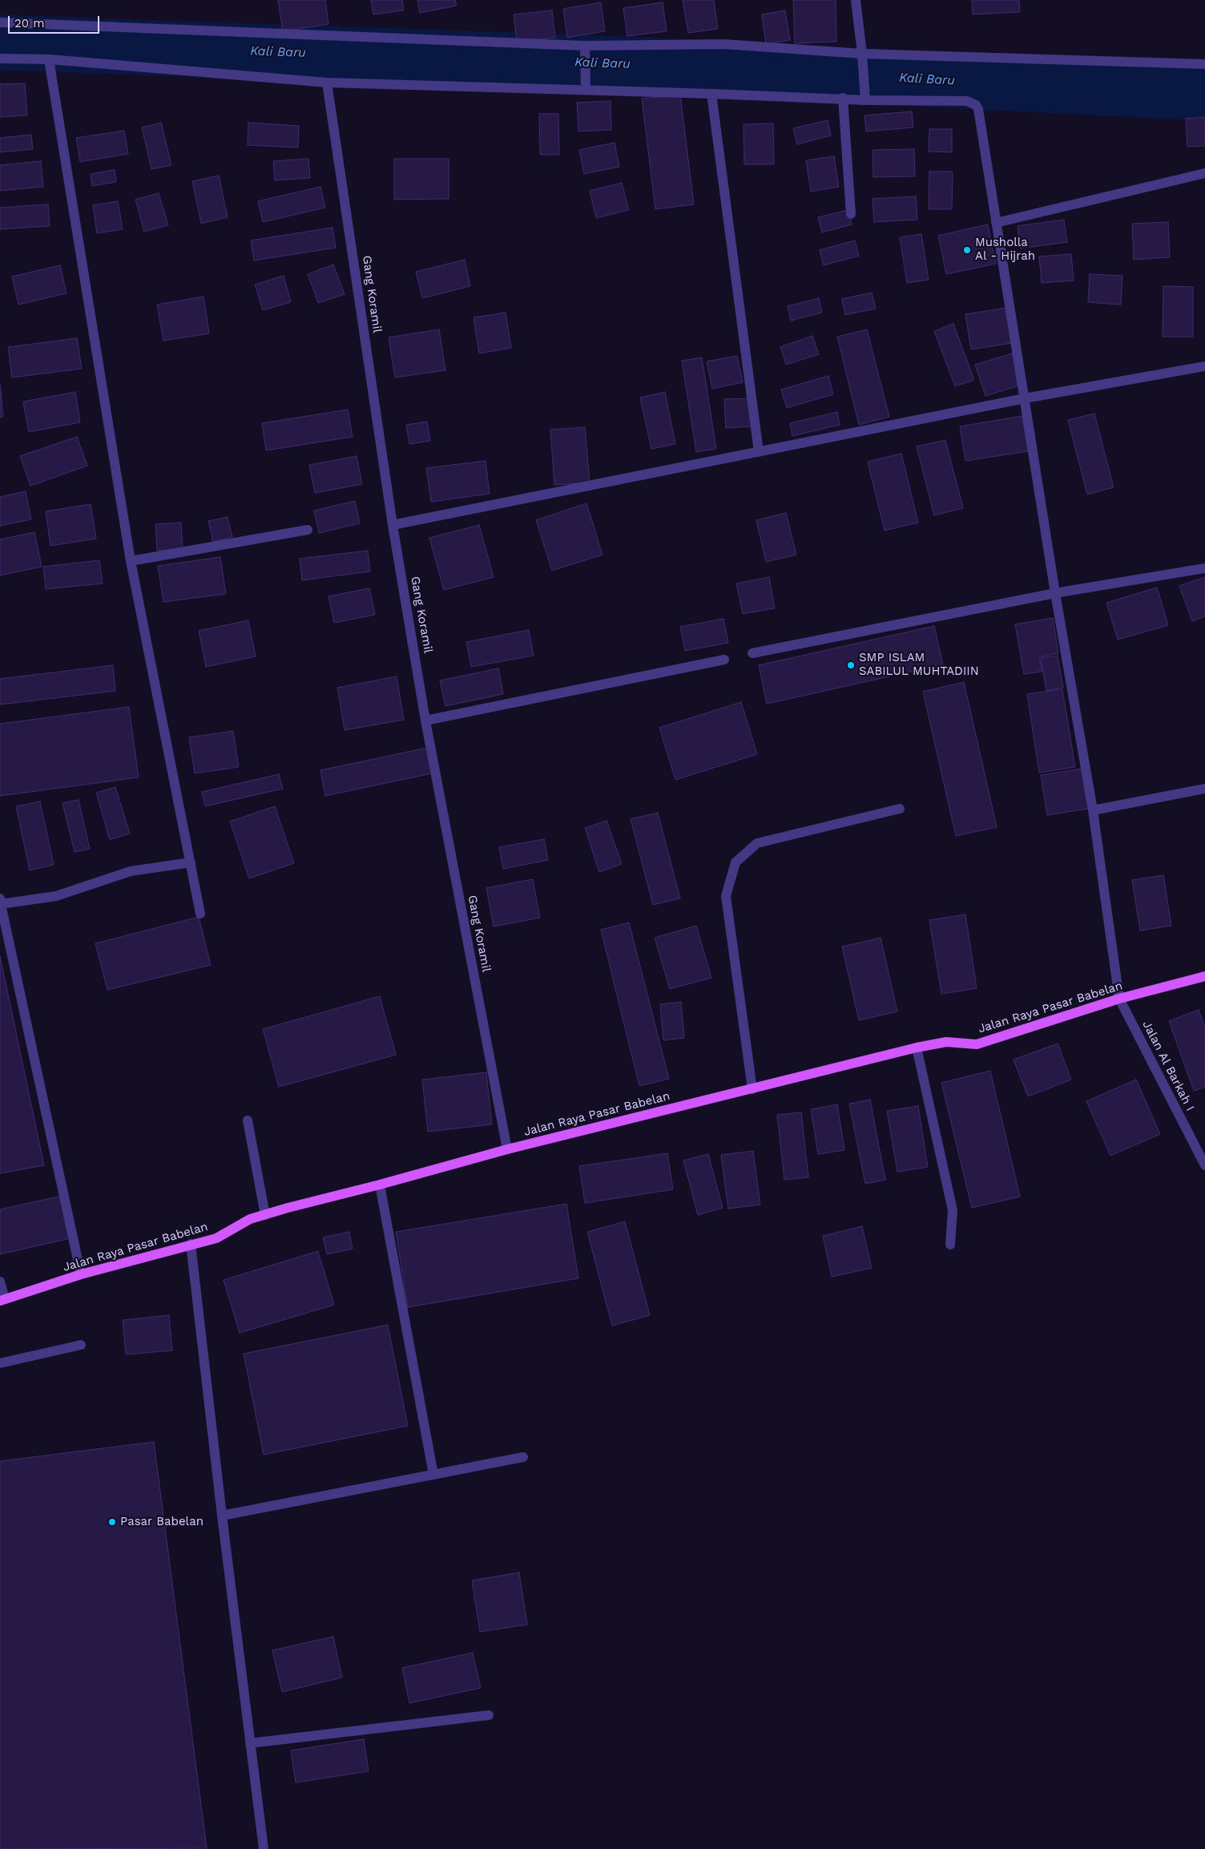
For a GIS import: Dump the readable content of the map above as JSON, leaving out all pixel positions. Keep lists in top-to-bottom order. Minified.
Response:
{"streets":{"main road":["Jalan Raya Pasar Babelan"],"street":["Gang Koramil","Jalan Al Barkah I"]},"crossings":[["Gang Koramil","Jalan Raya Pasar Babelan"],["Jalan Raya Pasar Babelan","Jalan Al Barkah I"]],"water":["Kali Baru"],"places":["Musholla Al - Hijrah","SMP ISLAM SABILUL MUHTADIIN","Pasar Babelan"],"scale_bar":"20 m"}
